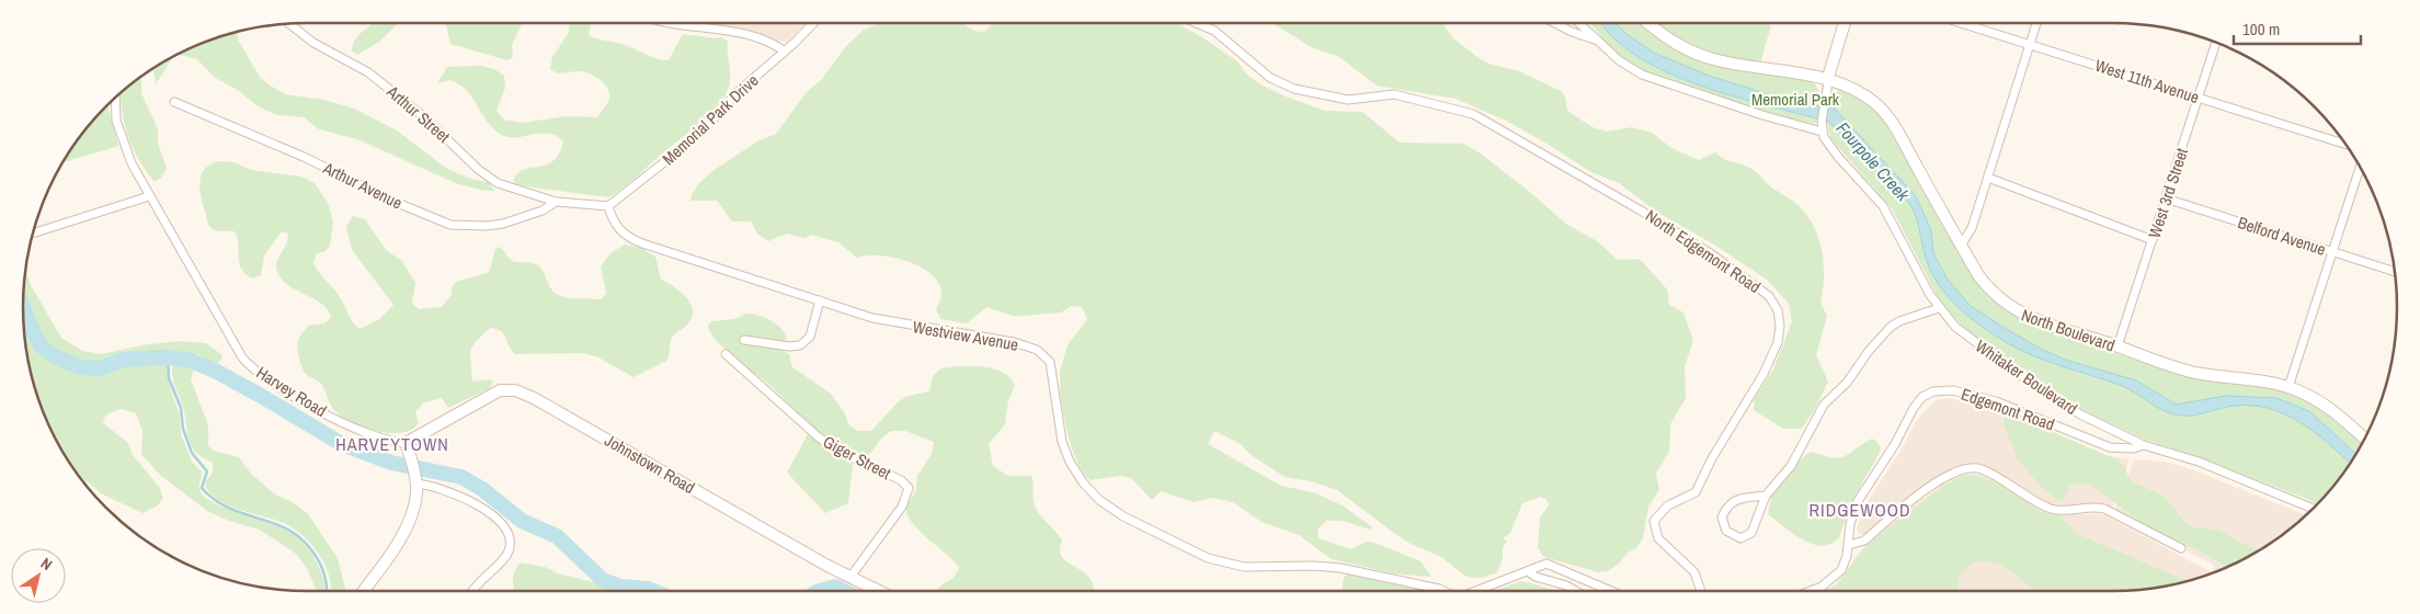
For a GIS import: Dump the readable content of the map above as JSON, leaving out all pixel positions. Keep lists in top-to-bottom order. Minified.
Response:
{"streets":{"street":["West 11th Avenue","Arthur Street","Memorial Park Drive","Arthur Avenue","West 3rd Street","Belford Avenue","North Edgemont Road","North Boulevard","Westview Avenue","Whitaker Boulevard","Harvey Road","Edgemont Road","Giger Street","Johnstown Road"]},"crossings":[["West 11th Avenue","West 3rd Street"],["Arthur Street","Arthur Avenue"],["Memorial Park Drive","Westview Avenue"],["West 3rd Street","Belford Avenue"],["West 3rd Street","North Boulevard"],["Whitaker Boulevard","Edgemont Road"],["Harvey Road","Johnstown Road"],["Giger Street","Johnstown Road"]],"districts":["HARVEYTOWN","RIDGEWOOD"],"water":["Fourpole Creek"],"parks":["Memorial Park"],"scale_bar":"100 m","north":"top right"}
